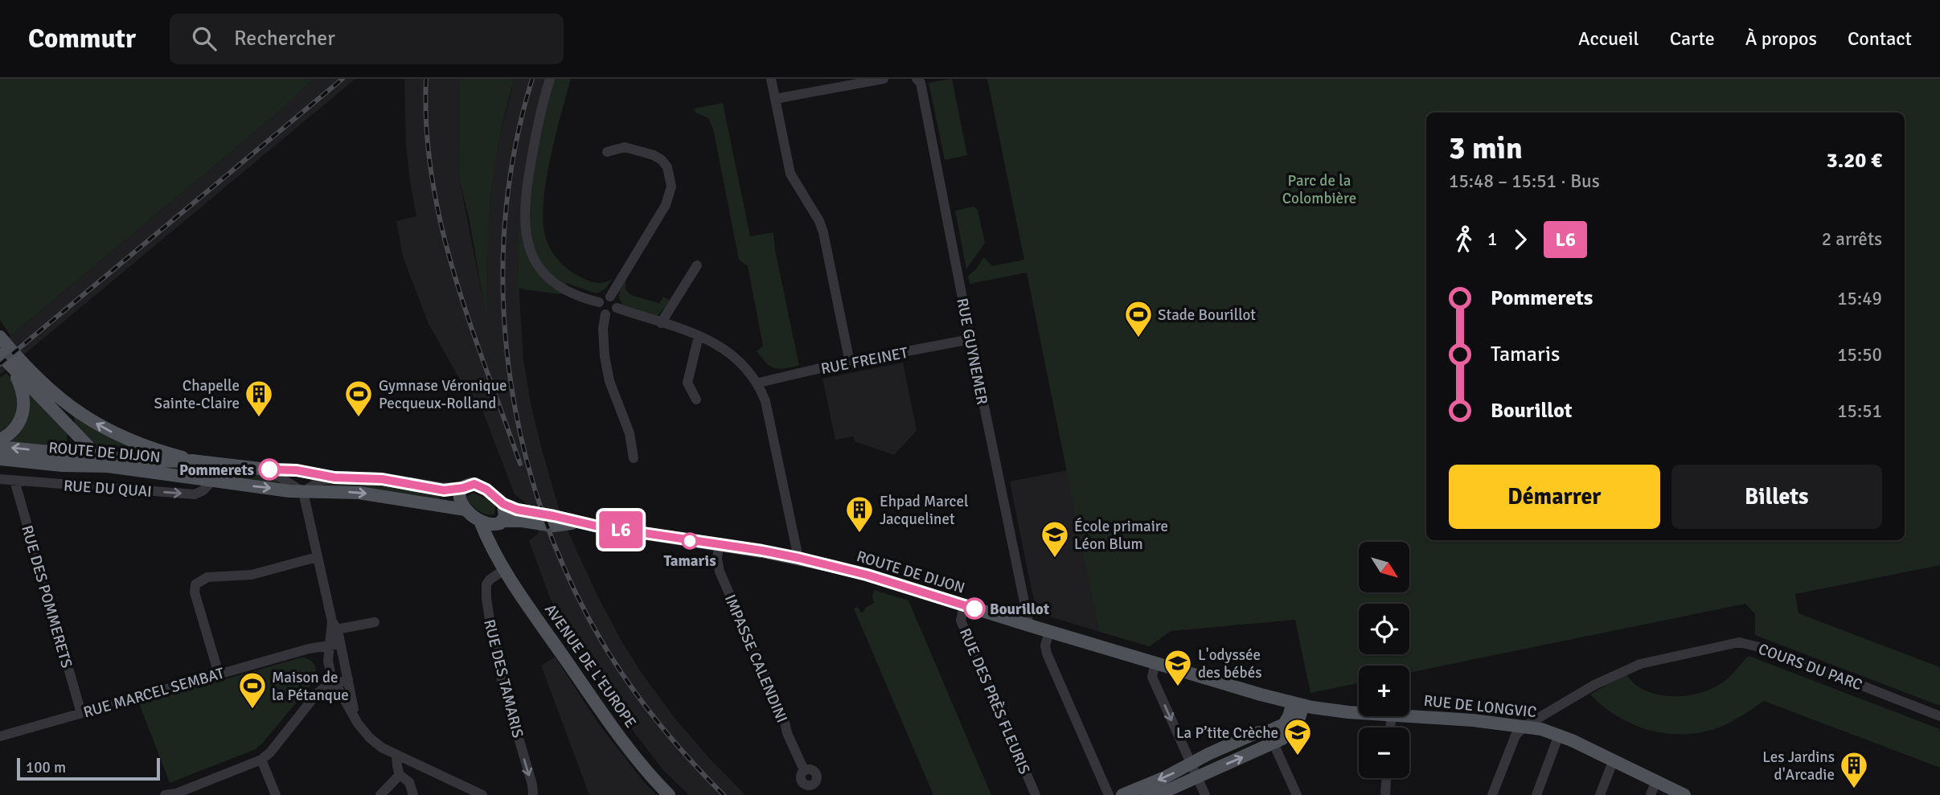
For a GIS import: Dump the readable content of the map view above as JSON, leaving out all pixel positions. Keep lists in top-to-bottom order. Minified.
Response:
{"streets":{"main road":["ROUTE DE DIJON","AVENUE DE L'EUROPE","RUE DE LONGVIC"],"street":["RUE GUYNEMER","RUE FREINET","RUE DU QUAI","RUE DES POMMERETS","IMPASSE CALENDINI","COURS DU PARC","RUE DES TAMARIS","RUE MARCEL SEMBAT","RUE DES PRÈS FLEURIS"]},"crossings":[["RUE GUYNEMER","RUE FREINET"],["RUE GUYNEMER","ROUTE DE DIJON"],["ROUTE DE DIJON","RUE DU QUAI"],["ROUTE DE DIJON","IMPASSE CALENDINI"],["ROUTE DE DIJON","AVENUE DE L'EUROPE"],["ROUTE DE DIJON","RUE DES PRÈS FLEURIS"],["ROUTE DE DIJON","RUE DE LONGVIC"],["RUE DU QUAI","RUE DES POMMERETS"],["RUE DES POMMERETS","RUE MARCEL SEMBAT"],["AVENUE DE L'EUROPE","RUE DES TAMARIS"],["COURS DU PARC","RUE DE LONGVIC"]],"one_way":["RUE DU QUAI","RUE DES TAMARIS"],"parks":["Parc de la Colombière"],"places":{"sports":["Stade Bourillot","Gymnase Véronique Pecqueux-Rolland","Maison de la Pétanque"],"building":["Chapelle Sainte-Claire","Ehpad Marcel Jacquelinet","Les Jardins d'Arcadie"],"other":["Pommerets","Tamaris","Bourillot"],"school or university":["École primaire Léon Blum","L'odyssée des bébés","La P’tite Crèche"]},"lines":["bus line L6"],"scale_bar":"100 m","north":"bottom right","page":{"header":"Commutr","search":"Rechercher","nav":["Accueil","Carte","À propos","Contact"],"on_map":"L6","heading":["3 min","15:48 – 15:51 · Bus","3.20 €"],"legs":["1","L6","2 arrêts"],"list":[{"name":"Pommerets","value":"15:49"},{"name":"Tamaris","value":"15:50"},{"name":"Bourillot","value":"15:51"}],"buttons":["Démarrer","Billets"],"map_buttons":["+","−"],"scale":"100 m"}}
